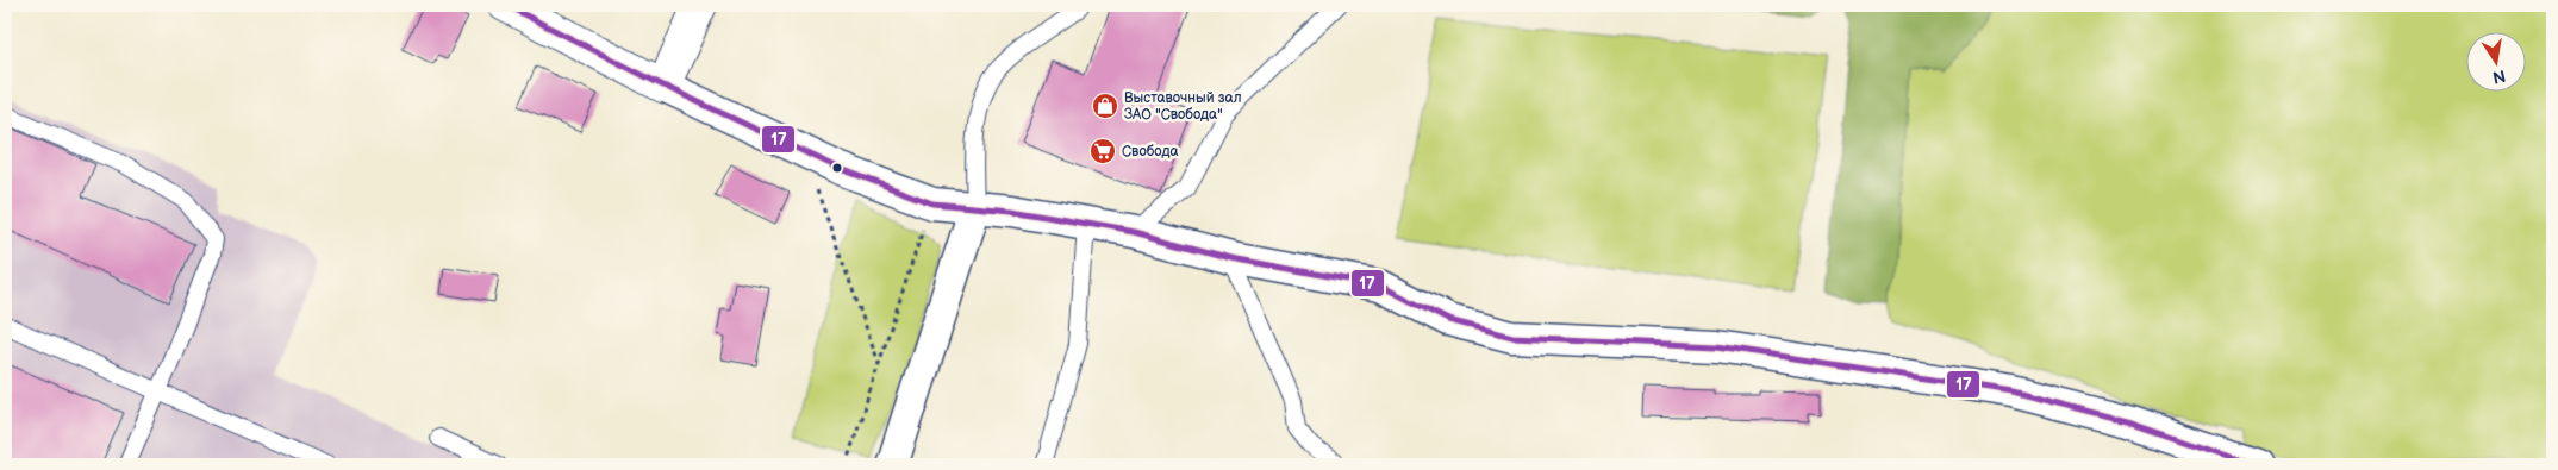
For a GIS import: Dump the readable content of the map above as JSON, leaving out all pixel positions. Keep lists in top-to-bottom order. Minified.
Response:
{"places":{"shop":["Выставочный зал ЗАО \"Свобода\""],"supermarket":["Свобода"]},"lines":["transit line 17"],"north":"bottom"}
